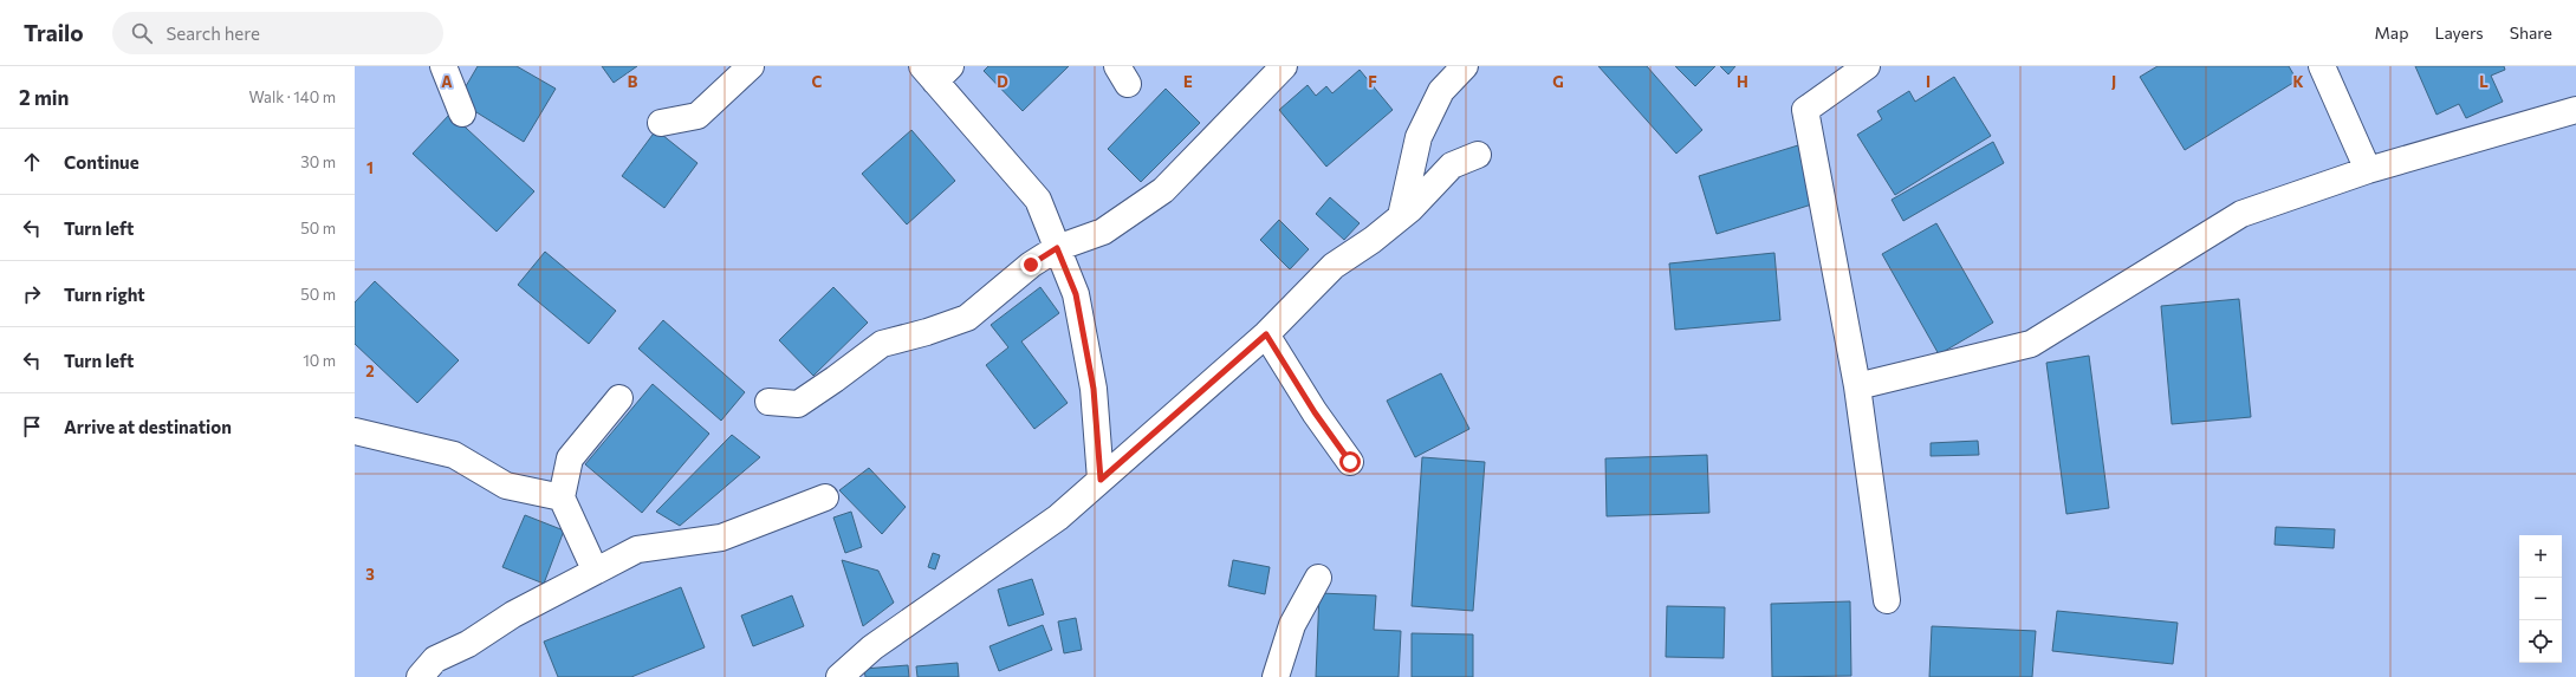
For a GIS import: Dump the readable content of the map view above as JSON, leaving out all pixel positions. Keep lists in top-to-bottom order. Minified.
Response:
{"page":{"header":"Trailo","search":"Search here","nav":["Map","Layers","Share"],"heading":["2 min","Walk · 140 m"],"list":[["Continue","30 m"],["Turn left","50 m"],["Turn right","50 m"],["Turn left","10 m"],"Arrive at destination"],"map_buttons":["+","−"]},"grid":{"columns":["A","B","C","D","E","F","G","H","I","J","K","L"],"rows":["1","2","3"]}}
